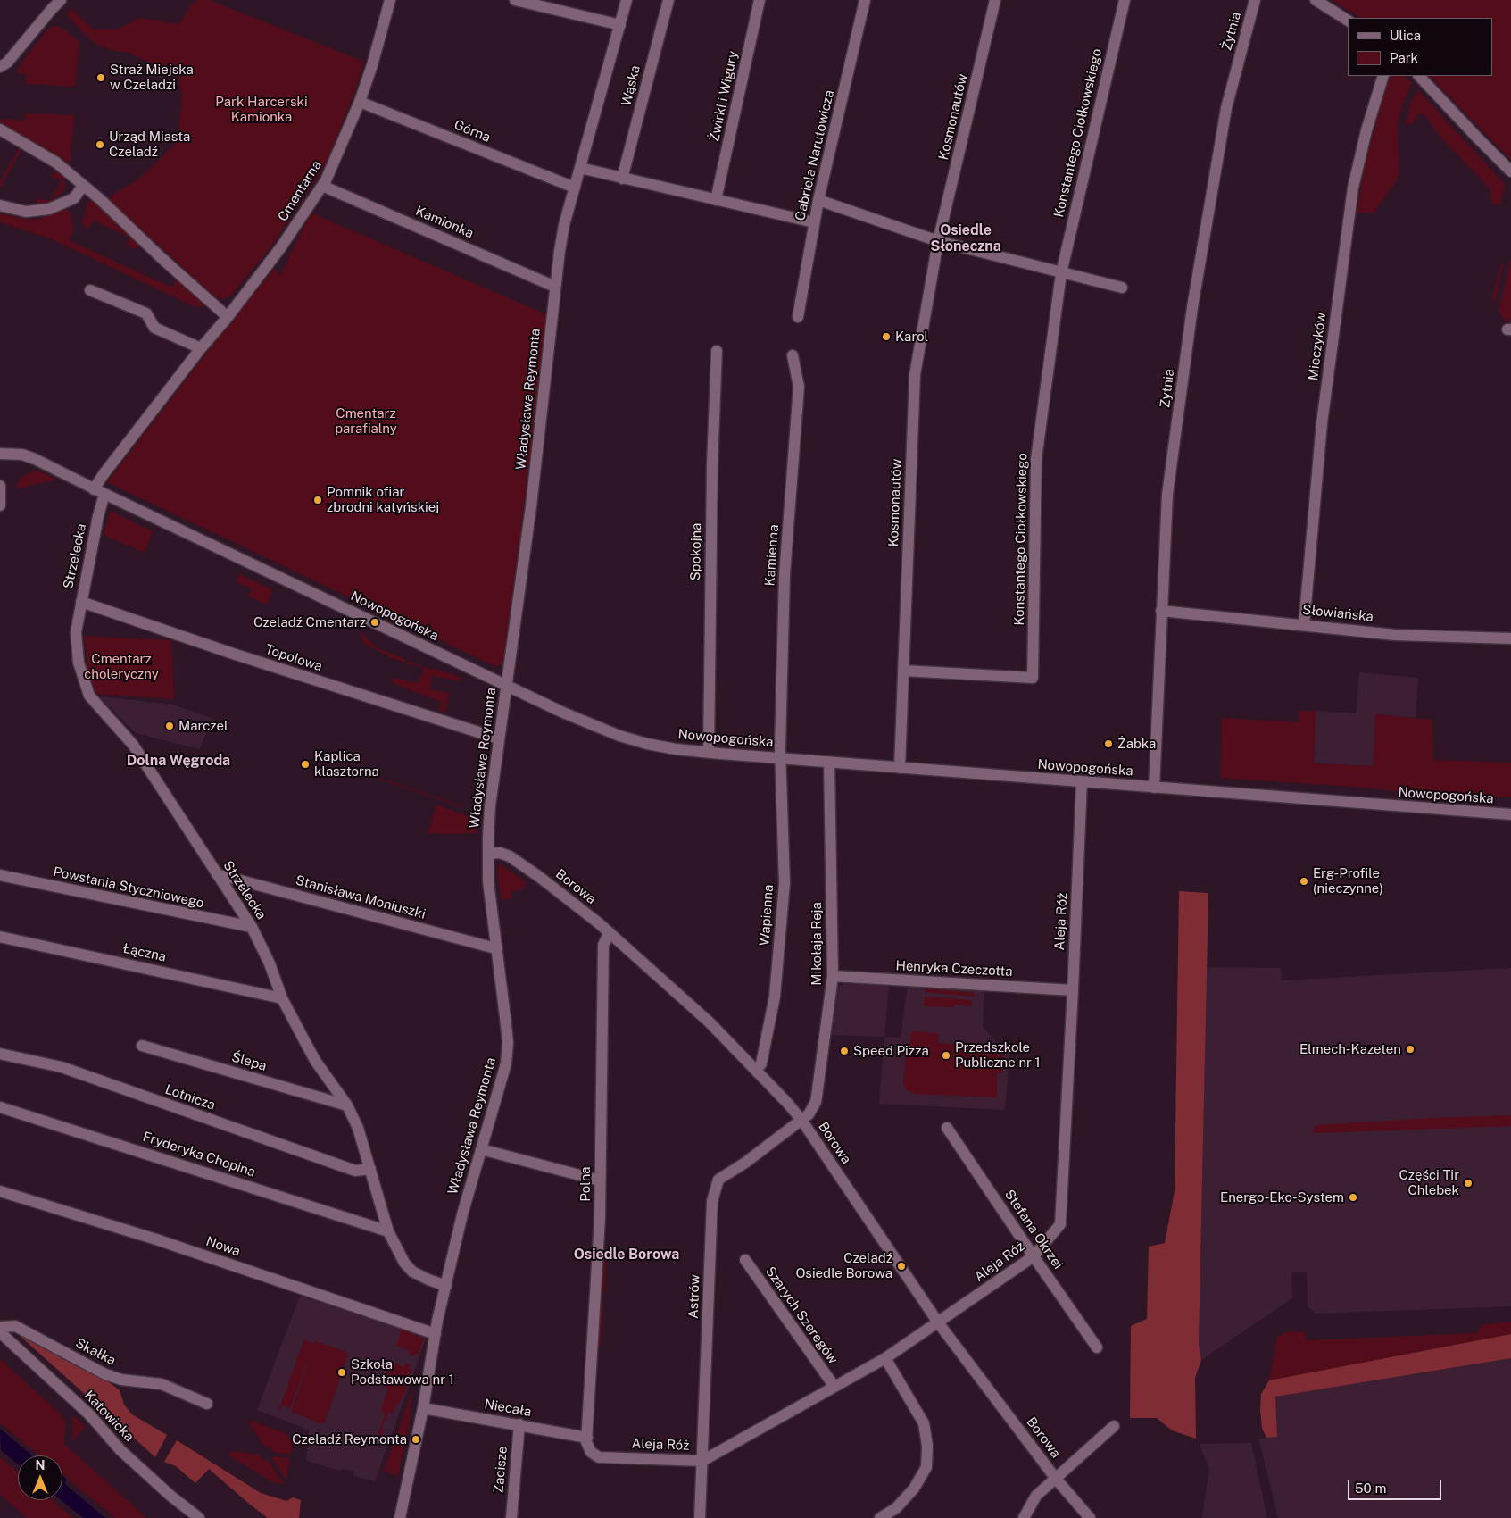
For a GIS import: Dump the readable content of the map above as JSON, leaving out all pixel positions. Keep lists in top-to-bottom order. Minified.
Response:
{"streets":{"street":["Żytnia","Wąska","Żwirki i Wigury","Kosmonautów","Górna","Konstantego Ciołkowskiego","Gabriela Narutowicza","Cmentarna","Kamionka","Mieczyków","Władysława Reymonta","Spokojna","Kamienna","Strzelecka","Słowiańska","Nowopogońska","Topolowa","Borowa","Powstania Styczniowego","Stanisława Moniuszki","Wapienna","Aleja Róż","Mikołaja Reja","Łączna","Henryka Czeczotta","Ślepa","Lotnicza","Fryderyka Chopina","Polna","Stefana Okrzei","Nowa","Astrów","Szarych Szeregów","Skałka","Niecała","Katowicka","Zacisze"]},"crossings":[["Żytnia","Słowiańska"],["Żytnia","Nowopogońska"],["Kosmonautów","Konstantego Ciołkowskiego"],["Kosmonautów","Nowopogońska"],["Górna","Cmentarna"],["Górna","Władysława Reymonta"],["Cmentarna","Kamionka"],["Cmentarna","Strzelecka"],["Cmentarna","Nowopogońska"],["Kamionka","Władysława Reymonta"],["Mieczyków","Słowiańska"],["Władysława Reymonta","Strzelecka"],["Władysława Reymonta","Nowopogońska"],["Władysława Reymonta","Topolowa"],["Władysława Reymonta","Borowa"],["Władysława Reymonta","Stanisława Moniuszki"],["Władysława Reymonta","Nowa"],["Władysława Reymonta","Niecała"],["Spokojna","Nowopogońska"],["Kamienna","Nowopogońska"],["Kamienna","Wapienna"],["Strzelecka","Nowopogońska"],["Strzelecka","Topolowa"],["Strzelecka","Powstania Styczniowego"],["Strzelecka","Stanisława Moniuszki"],["Strzelecka","Łączna"],["Strzelecka","Ślepa"],["Strzelecka","Lotnicza"],["Strzelecka","Fryderyka Chopina"],["Nowopogońska","Wapienna"],["Nowopogońska","Aleja Róż"],["Nowopogońska","Mikołaja Reja"],["Borowa","Wapienna"],["Borowa","Aleja Róż"],["Borowa","Mikołaja Reja"],["Borowa","Polna"],["Borowa","Astrów"],["Aleja Róż","Henryka Czeczotta"],["Aleja Róż","Polna"],["Aleja Róż","Stefana Okrzei"],["Aleja Róż","Astrów"],["Aleja Róż","Szarych Szeregów"],["Aleja Róż","Niecała"],["Mikołaja Reja","Henryka Czeczotta"],["Mikołaja Reja","Astrów"],["Polna","Niecała"],["Niecała","Zacisze"]],"districts":["Osiedle Słoneczna","Dolna Węgroda","Osiedle Borowa"],"parks":["Park Harcerski Kamionka","Cmentarz parafialny","Cmentarz choleryczny"],"places":["Straż Miejska w Czeladzi","Urząd Miasta Czeladź","Karol","Pomnik ofiar zbrodni katyńskiej","Czeladź Cmentarz","Marczel","Żabka","Kaplica klasztorna","Erg-Profile (nieczynne)","Elmech-Kazeten","Speed Pizza","Przedszkole Publiczne nr 1","Części Tir Chlebek","Energo-Eko-System","Czeladź Osiedle Borowa","Szkoła Podstawowa nr 1","Czeladź Reymonta"],"legend":["Ulica","Park"],"scale_bar":"50 m","north":"top"}
